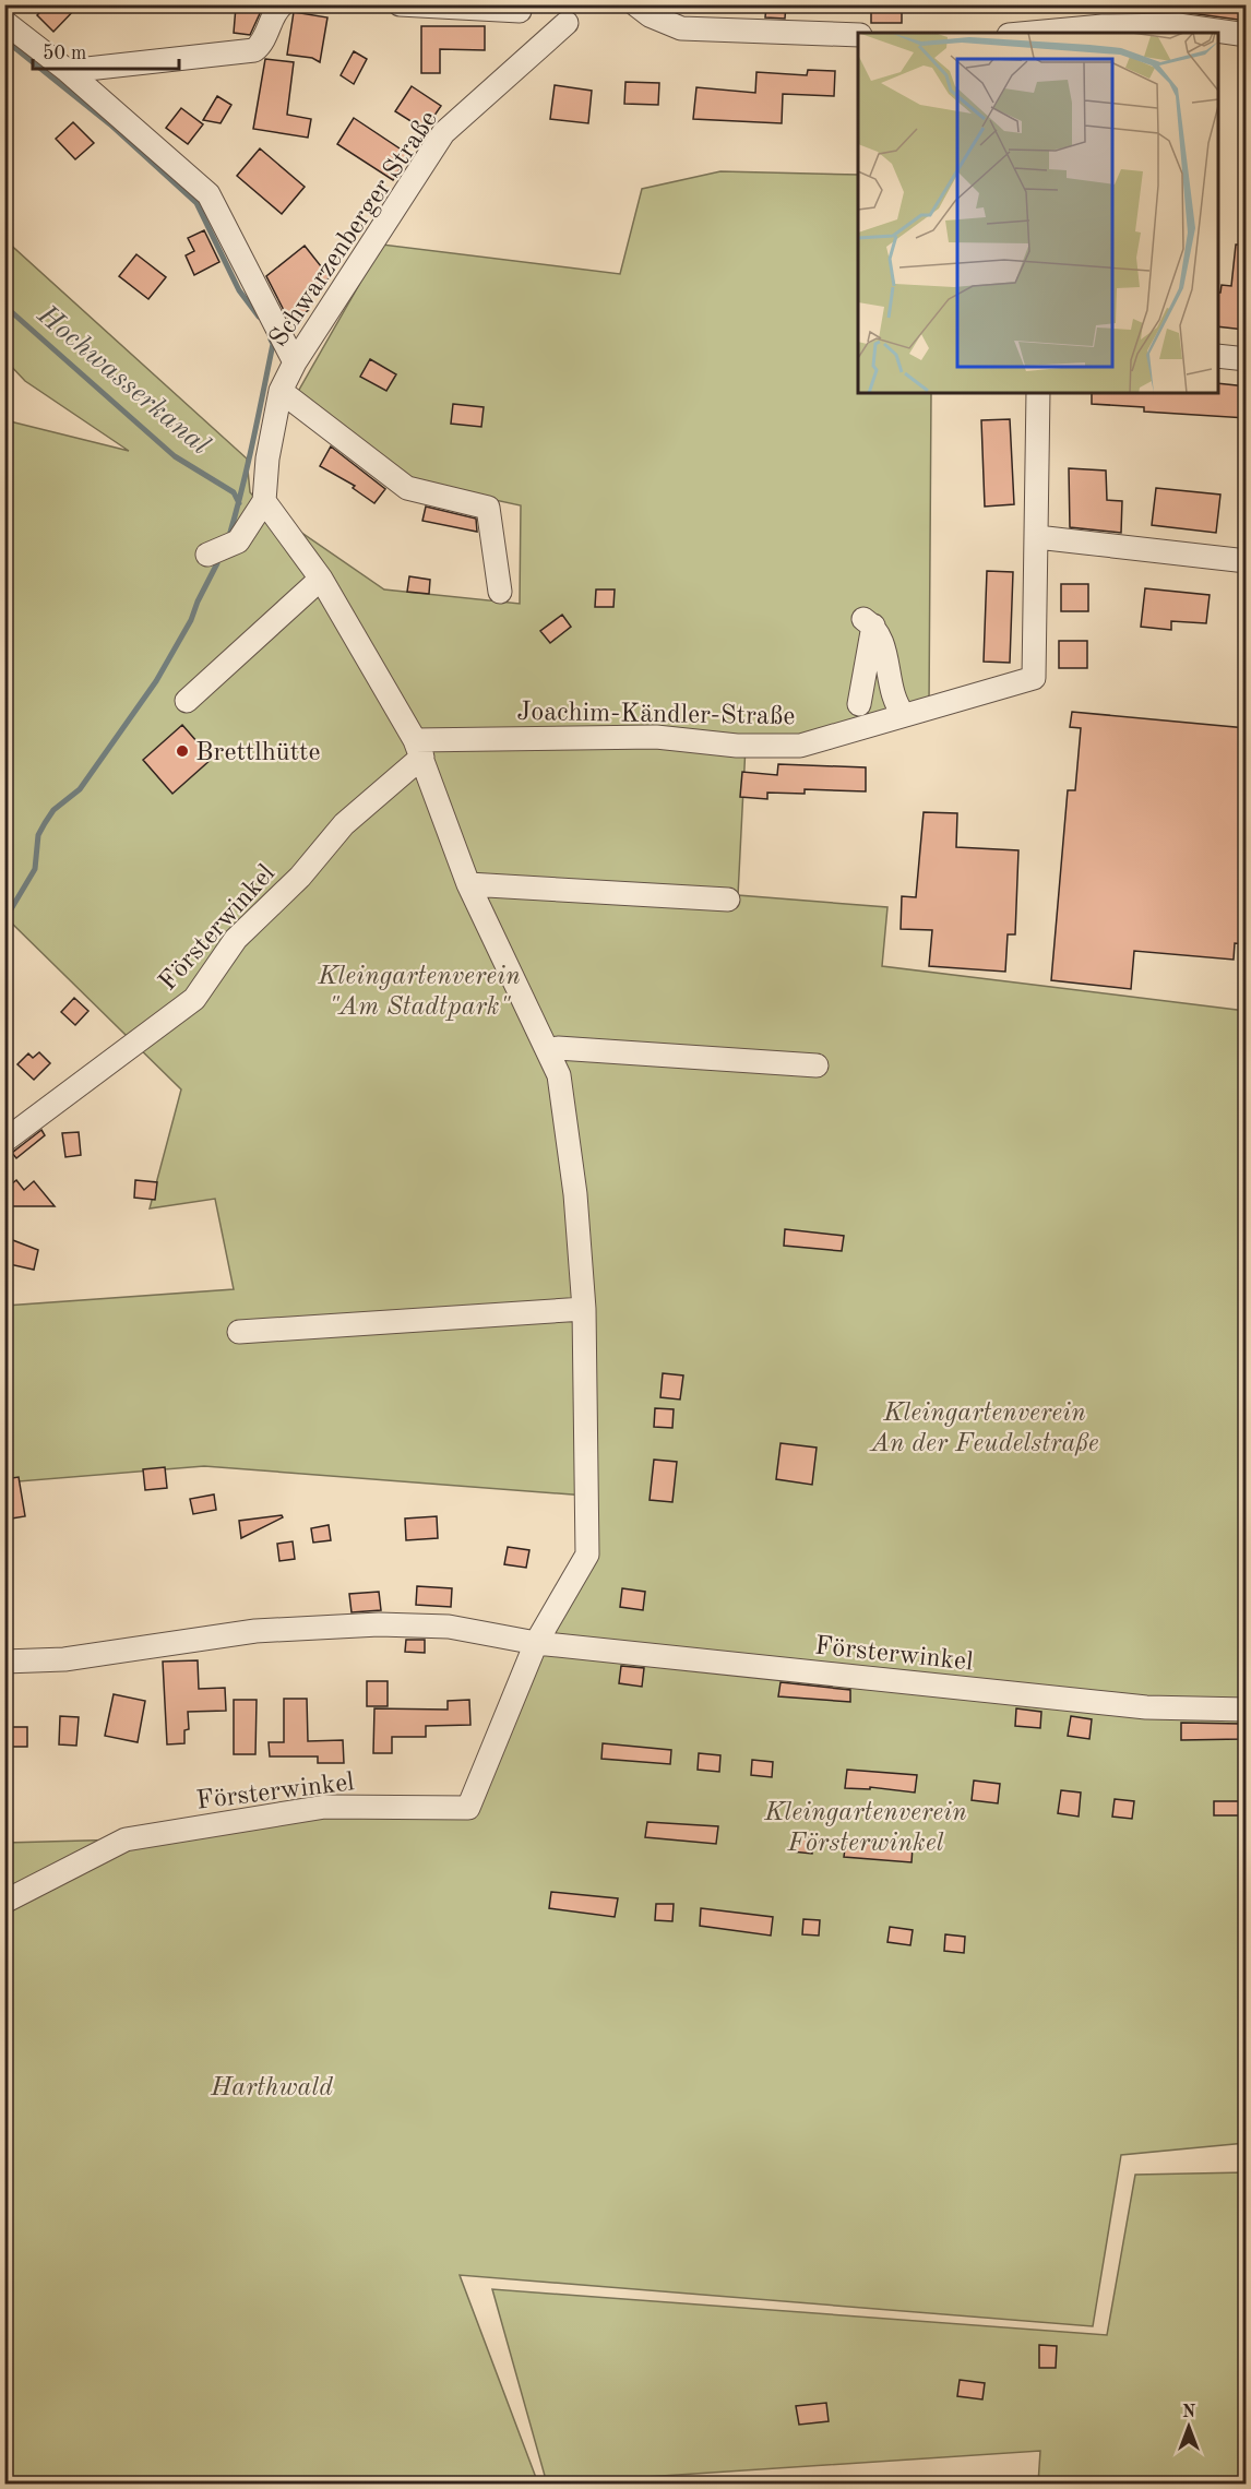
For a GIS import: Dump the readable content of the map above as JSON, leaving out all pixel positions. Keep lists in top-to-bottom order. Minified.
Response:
{"streets":{"street":["Schwarzenberger Straße","Joachim-Kändler-Straße","Försterwinkel"]},"crossings":[["Schwarzenberger Straße","Försterwinkel"],["Joachim-Kändler-Straße","Försterwinkel"]],"water":["Hochwasserkanal"],"parks":["Kleingartenverein \"Am Stadtpark\"","Kleingartenverein An der Feudelstraße","Kleingartenverein Försterwinkel","Harthwald"],"places":["Brettlhütte"],"scale_bar":"50 m","north":"top"}
